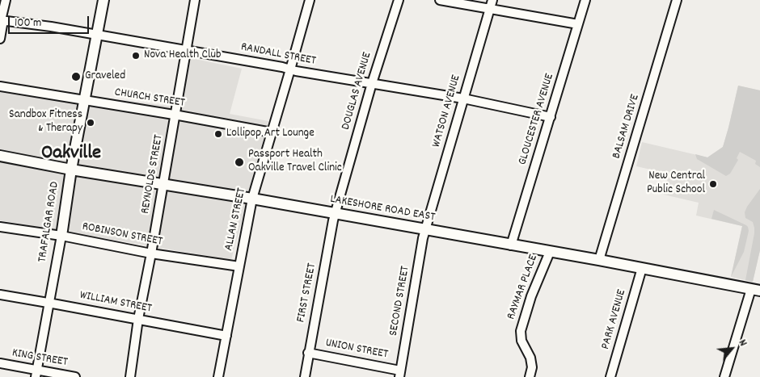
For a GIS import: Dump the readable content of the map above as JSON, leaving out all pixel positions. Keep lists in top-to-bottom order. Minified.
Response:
{"streets":{"main road":["LAKESHORE ROAD EAST","TRAFALGAR ROAD"],"street":["RANDALL STREET","DOUGLAS AVENUE","CHURCH STREET","WATSON AVENUE","GLOUCESTER AVENUE","BALSAM DRIVE","REYNOLDS STREET","ALLAN STREET","ROBINSON STREET","RAYMAR PLACE","FIRST STREET","SECOND STREET","WILLIAM STREET","PARK AVENUE","UNION STREET","KING STREET"]},"crossings":[["RANDALL STREET","DOUGLAS AVENUE"],["RANDALL STREET","WATSON AVENUE"],["RANDALL STREET","GLOUCESTER AVENUE"],["RANDALL STREET","REYNOLDS STREET"],["RANDALL STREET","ALLAN STREET"],["RANDALL STREET","TRAFALGAR ROAD"],["DOUGLAS AVENUE","LAKESHORE ROAD EAST"],["DOUGLAS AVENUE","FIRST STREET"],["CHURCH STREET","REYNOLDS STREET"],["CHURCH STREET","ALLAN STREET"],["CHURCH STREET","TRAFALGAR ROAD"],["WATSON AVENUE","LAKESHORE ROAD EAST"],["WATSON AVENUE","SECOND STREET"],["GLOUCESTER AVENUE","LAKESHORE ROAD EAST"],["BALSAM DRIVE","LAKESHORE ROAD EAST"],["REYNOLDS STREET","LAKESHORE ROAD EAST"],["REYNOLDS STREET","ROBINSON STREET"],["REYNOLDS STREET","WILLIAM STREET"],["LAKESHORE ROAD EAST","ALLAN STREET"],["LAKESHORE ROAD EAST","TRAFALGAR ROAD"],["LAKESHORE ROAD EAST","RAYMAR PLACE"],["LAKESHORE ROAD EAST","FIRST STREET"],["LAKESHORE ROAD EAST","SECOND STREET"],["LAKESHORE ROAD EAST","PARK AVENUE"],["ALLAN STREET","ROBINSON STREET"],["ALLAN STREET","WILLIAM STREET"],["TRAFALGAR ROAD","ROBINSON STREET"],["TRAFALGAR ROAD","WILLIAM STREET"],["TRAFALGAR ROAD","KING STREET"],["FIRST STREET","UNION STREET"],["SECOND STREET","UNION STREET"]],"districts":["Oakville"],"places":["Nova Health Club","Graveled","Sandbox Fitness & Therapy","Lollipop Art Lounge","Passport Health Oakville Travel Clinic","New Central Public School"],"scale_bar":"100 m","north":"top right"}
